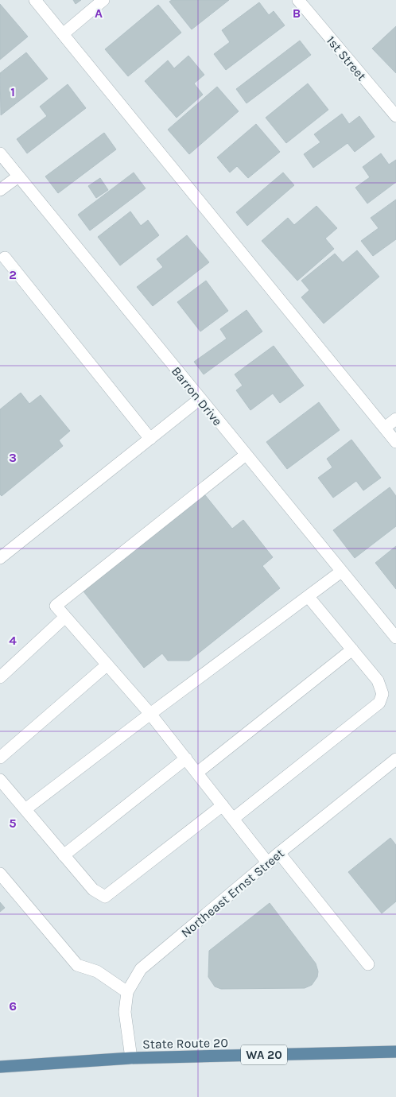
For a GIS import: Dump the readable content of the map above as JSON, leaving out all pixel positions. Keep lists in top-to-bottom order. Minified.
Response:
{"streets":{"main road":["State Route 20","WA 20"],"street":["1st Street","Barron Drive","Northeast Ernst Street"]},"crossings":[["Northeast Ernst Street","State Route 20"]],"grid":{"columns":["A","B"],"rows":["1","2","3","4","5","6"]}}
